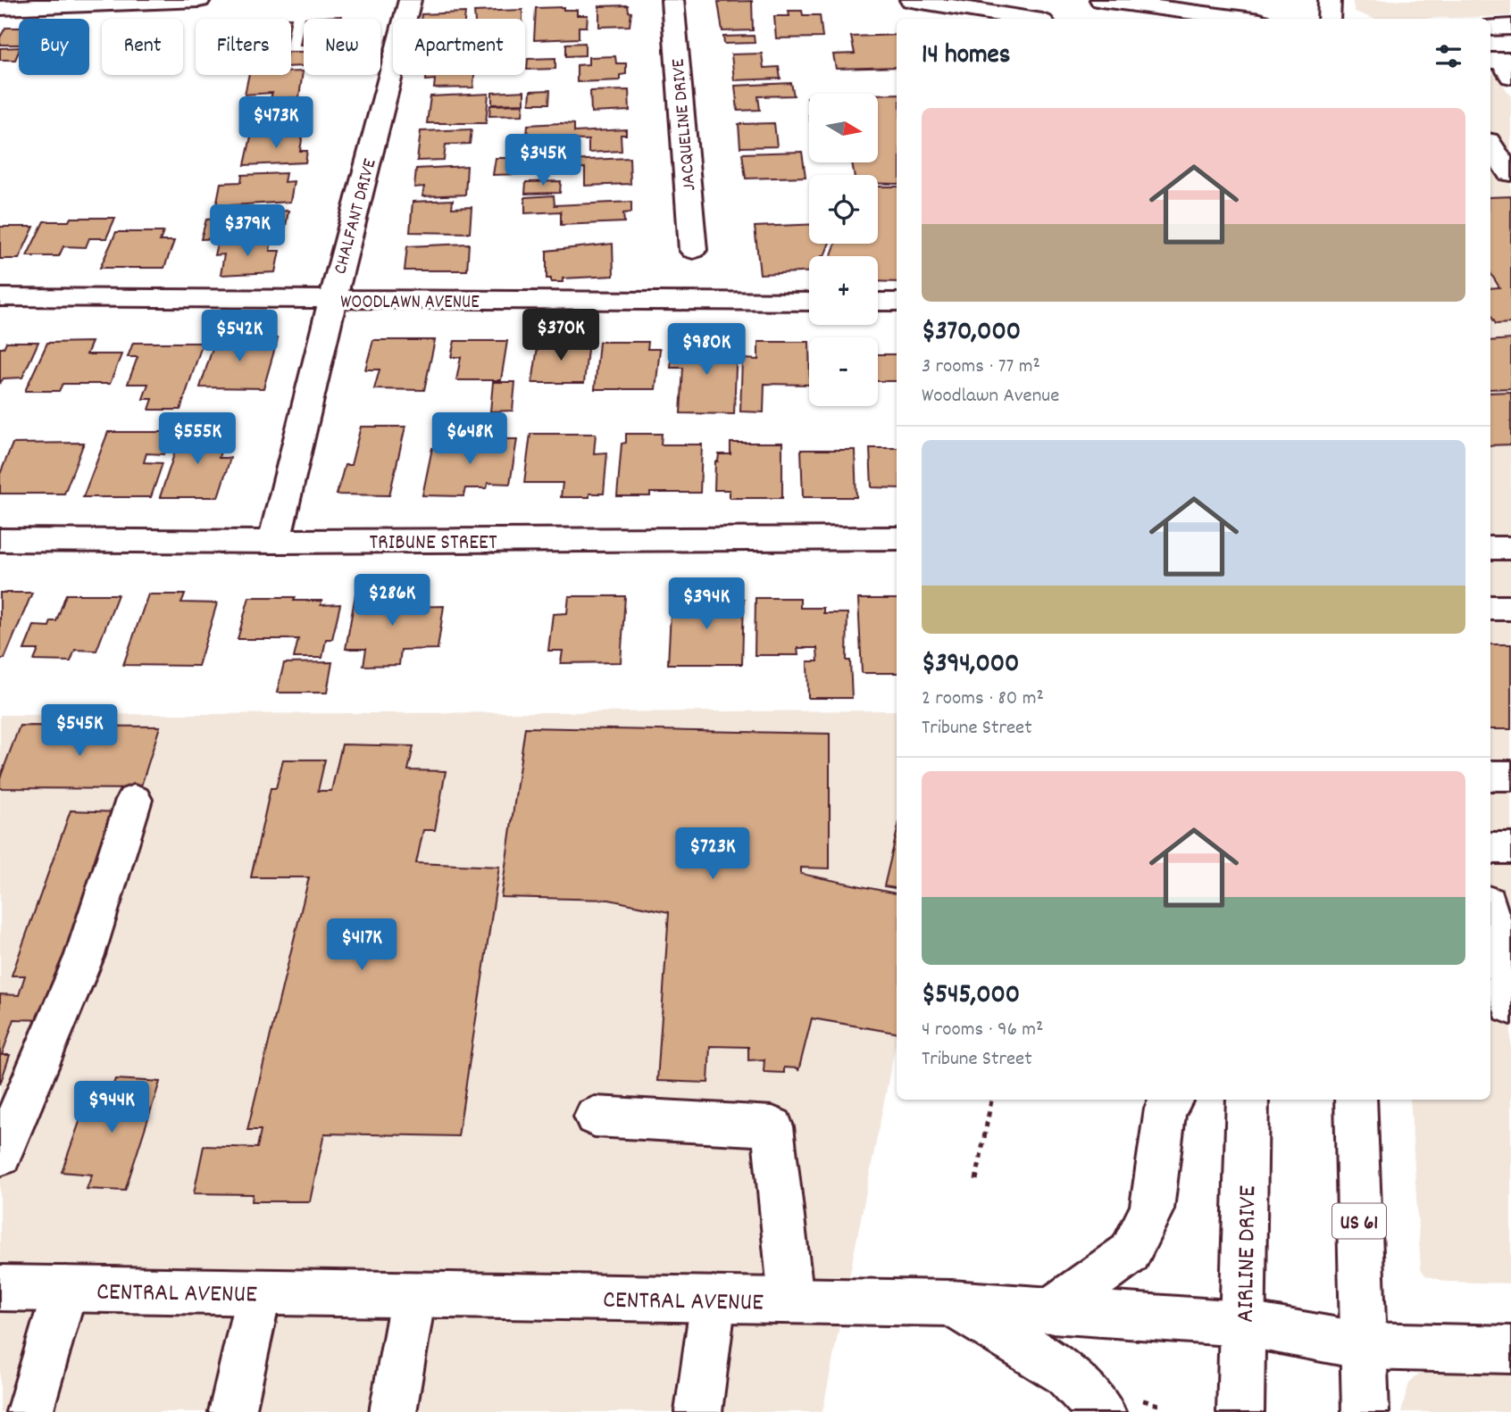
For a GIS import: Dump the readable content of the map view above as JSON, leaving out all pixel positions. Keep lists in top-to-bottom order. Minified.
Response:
{"streets":{"main road":["JACQUELINE DRIVE","CHALFANT DRIVE","WOODLAWN AVENUE","TRIBUNE STREET","US 61","AIRLINE DRIVE","CENTRAL AVENUE"]},"crossings":[["CHALFANT DRIVE","WOODLAWN AVENUE"],["CHALFANT DRIVE","TRIBUNE STREET"],["US 61","CENTRAL AVENUE"],["AIRLINE DRIVE","CENTRAL AVENUE"]],"north":"right","page":{"chip":["Buy","Rent","Filters","New","Apartment"],"heading":"14 homes","map_buttons":["+","−"],"list":[{"name":"$370,000","note":"3 rooms · 77 m² · Woodlawn Avenue"},{"name":"$394,000","note":"2 rooms · 80 m² · Tribune Street"},{"name":"$545,000","note":"4 rooms · 96 m² · Tribune Street"}],"price":["$473K","$345K","$379K","$370K","$542K","$980K","$555K","$648K","$286K","$394K","$545K","$723K","$417K","$944K"]}}
